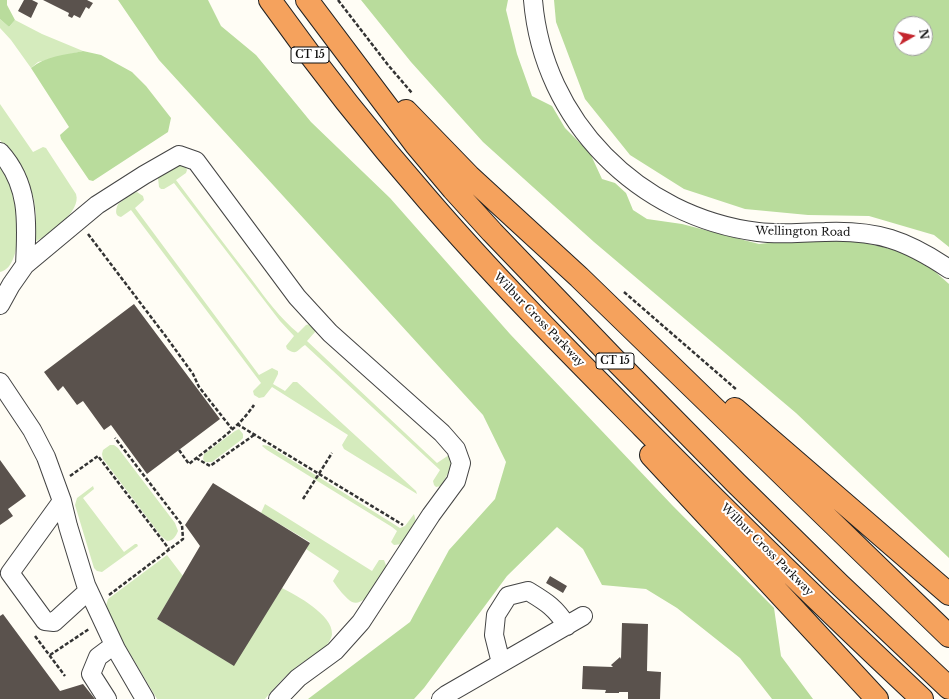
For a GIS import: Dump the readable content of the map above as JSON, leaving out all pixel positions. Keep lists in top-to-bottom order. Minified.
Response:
{"streets":{"highway":["CT 15","Wilbur Cross Parkway"],"street":["Wellington Road"]},"north":"right"}
